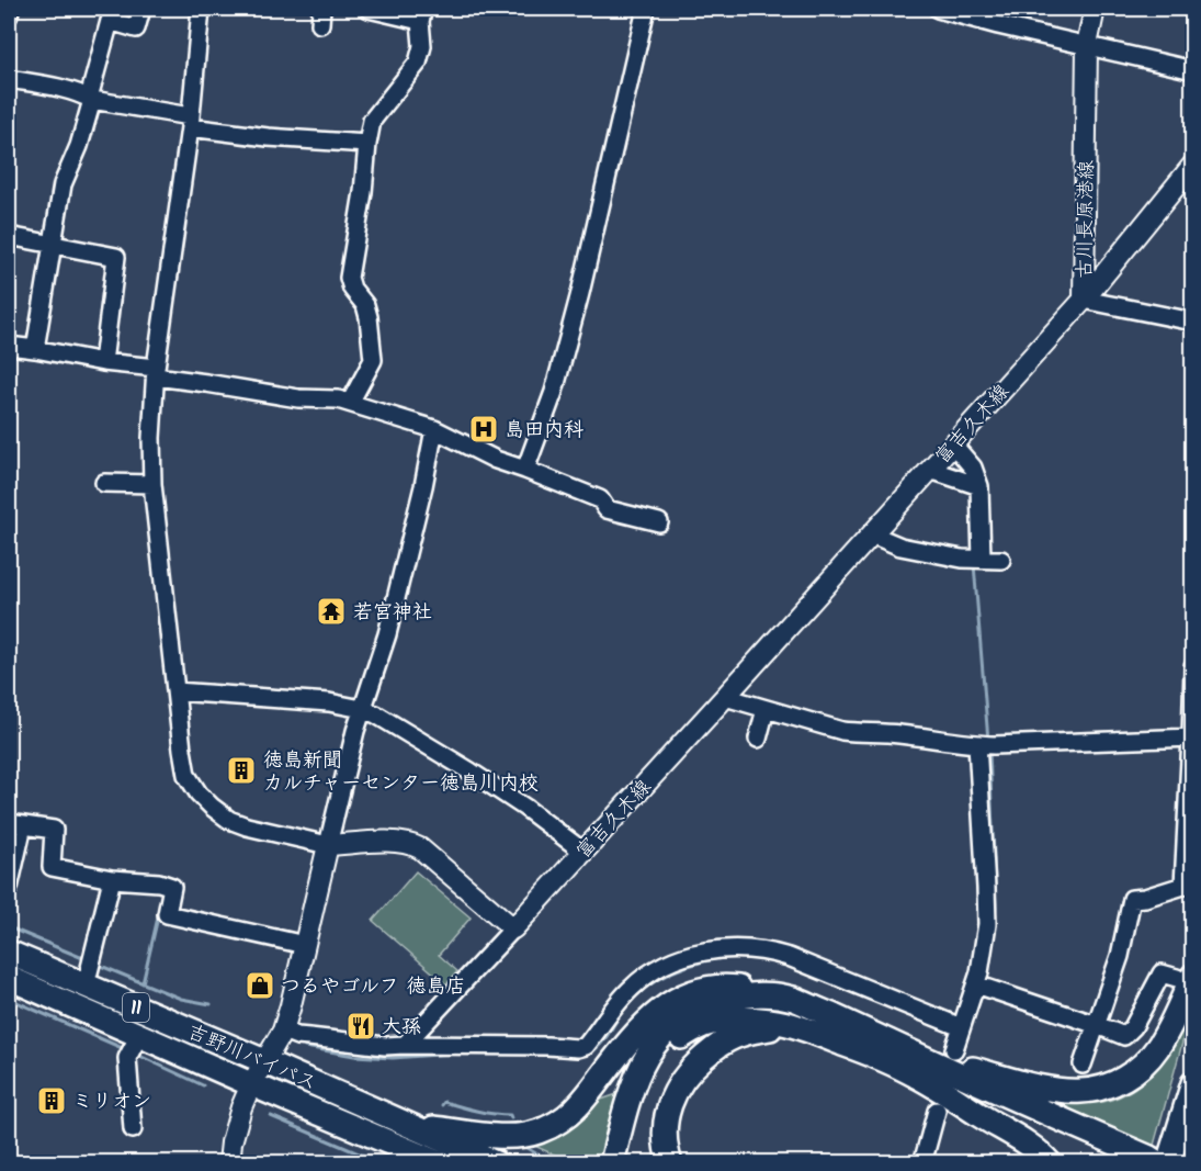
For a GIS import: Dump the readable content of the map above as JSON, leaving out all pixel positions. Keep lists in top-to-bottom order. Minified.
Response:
{"streets":{"highway":["11","吉野川バイパス"],"main road":["古川長原港線","富吉久木線"]},"crossings":[["古川長原港線","富吉久木線"]],"places":{"hospital":["島田内科"],"temple":["若宮神社"],"building":["徳島新聞 カルチャーセンター徳島川内校","ミリオン"],"shop":["つるやゴルフ 徳島店"],"restaurant":["大孫"]}}
